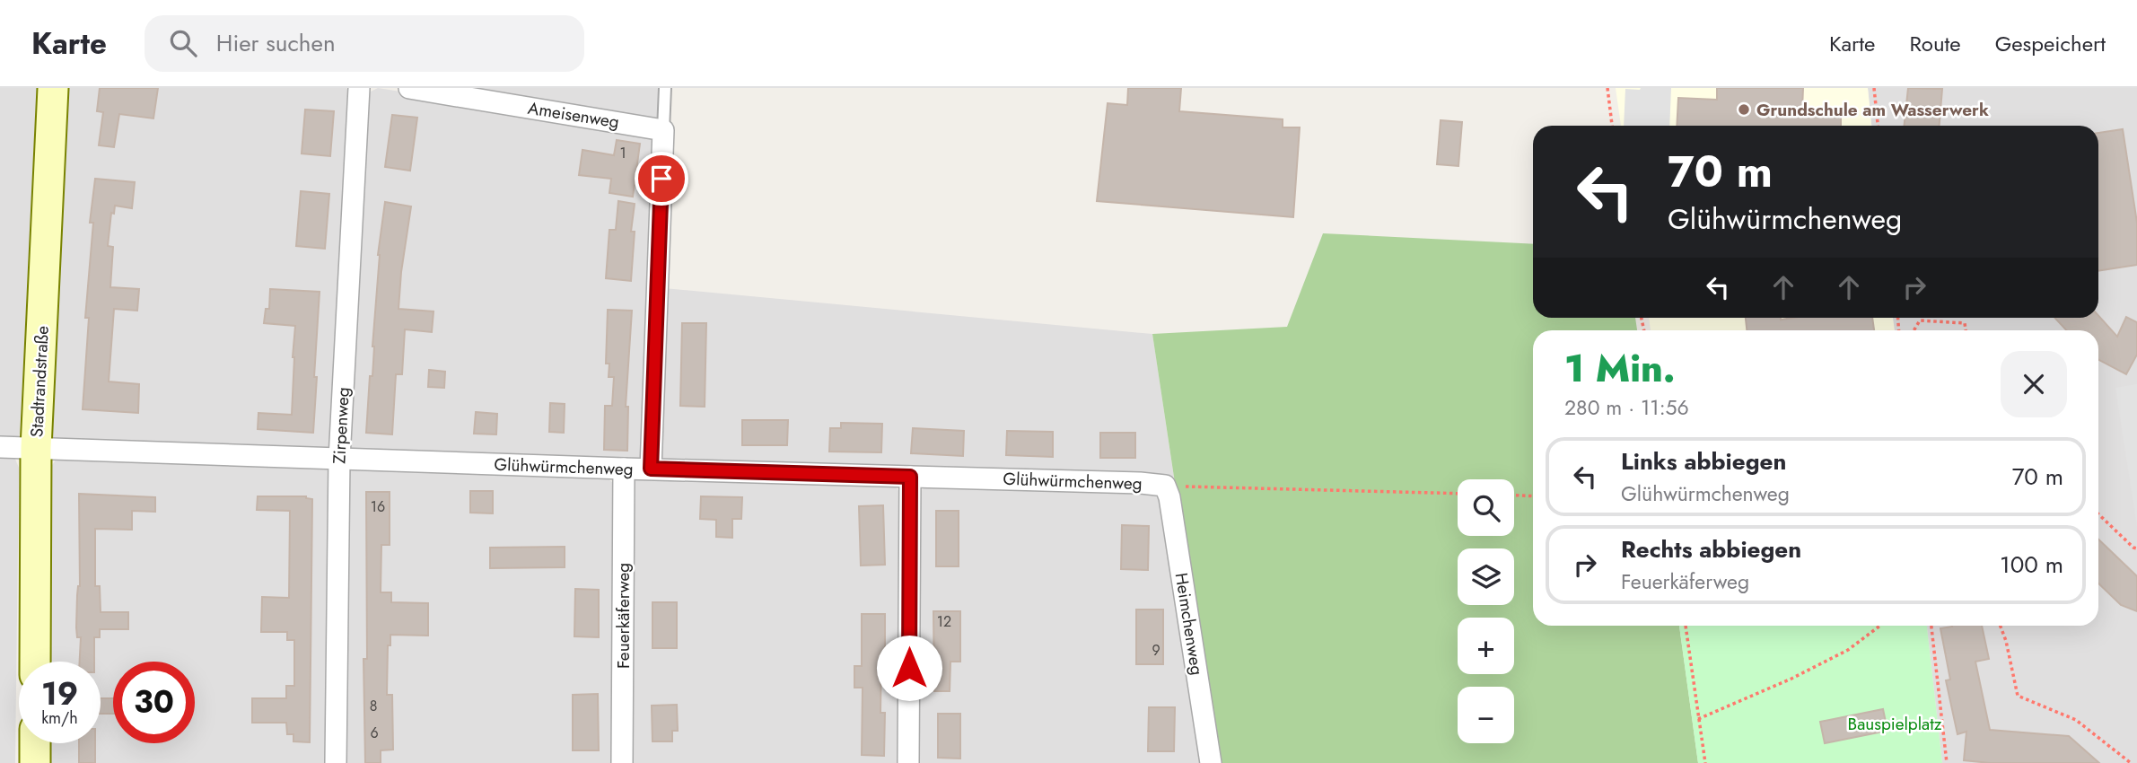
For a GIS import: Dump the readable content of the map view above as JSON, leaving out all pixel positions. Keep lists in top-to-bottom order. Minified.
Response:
{"streets":{"street":["Ameisenweg","Stadtrandstraße","Zirpenweg","Glühwürmchenweg","Feuerkäferweg","Heimchenweg"]},"crossings":[["Stadtrandstraße","Glühwürmchenweg"],["Zirpenweg","Glühwürmchenweg"],["Glühwürmchenweg","Feuerkäferweg"],["Glühwürmchenweg","Heimchenweg"]],"parks":["Bauspielplatz"],"places":["Grundschule am Wasserwerk"],"house_numbers":["1","16","12","9","8","6"],"page":{"header":"Karte","search":"Hier suchen","nav":["Karte","Route","Gespeichert"],"turn":["70 m","Glühwürmchenweg"],"heading":["1 Min.","280 m · 11:56"],"list":[{"name":"Links abbiegen","note":"Glühwürmchenweg","value":"70 m"},{"name":"Rechts abbiegen","note":"Feuerkäferweg","value":"100 m"}],"map_buttons":["+","−"],"speed":"19 km/h","limit":"30"}}
